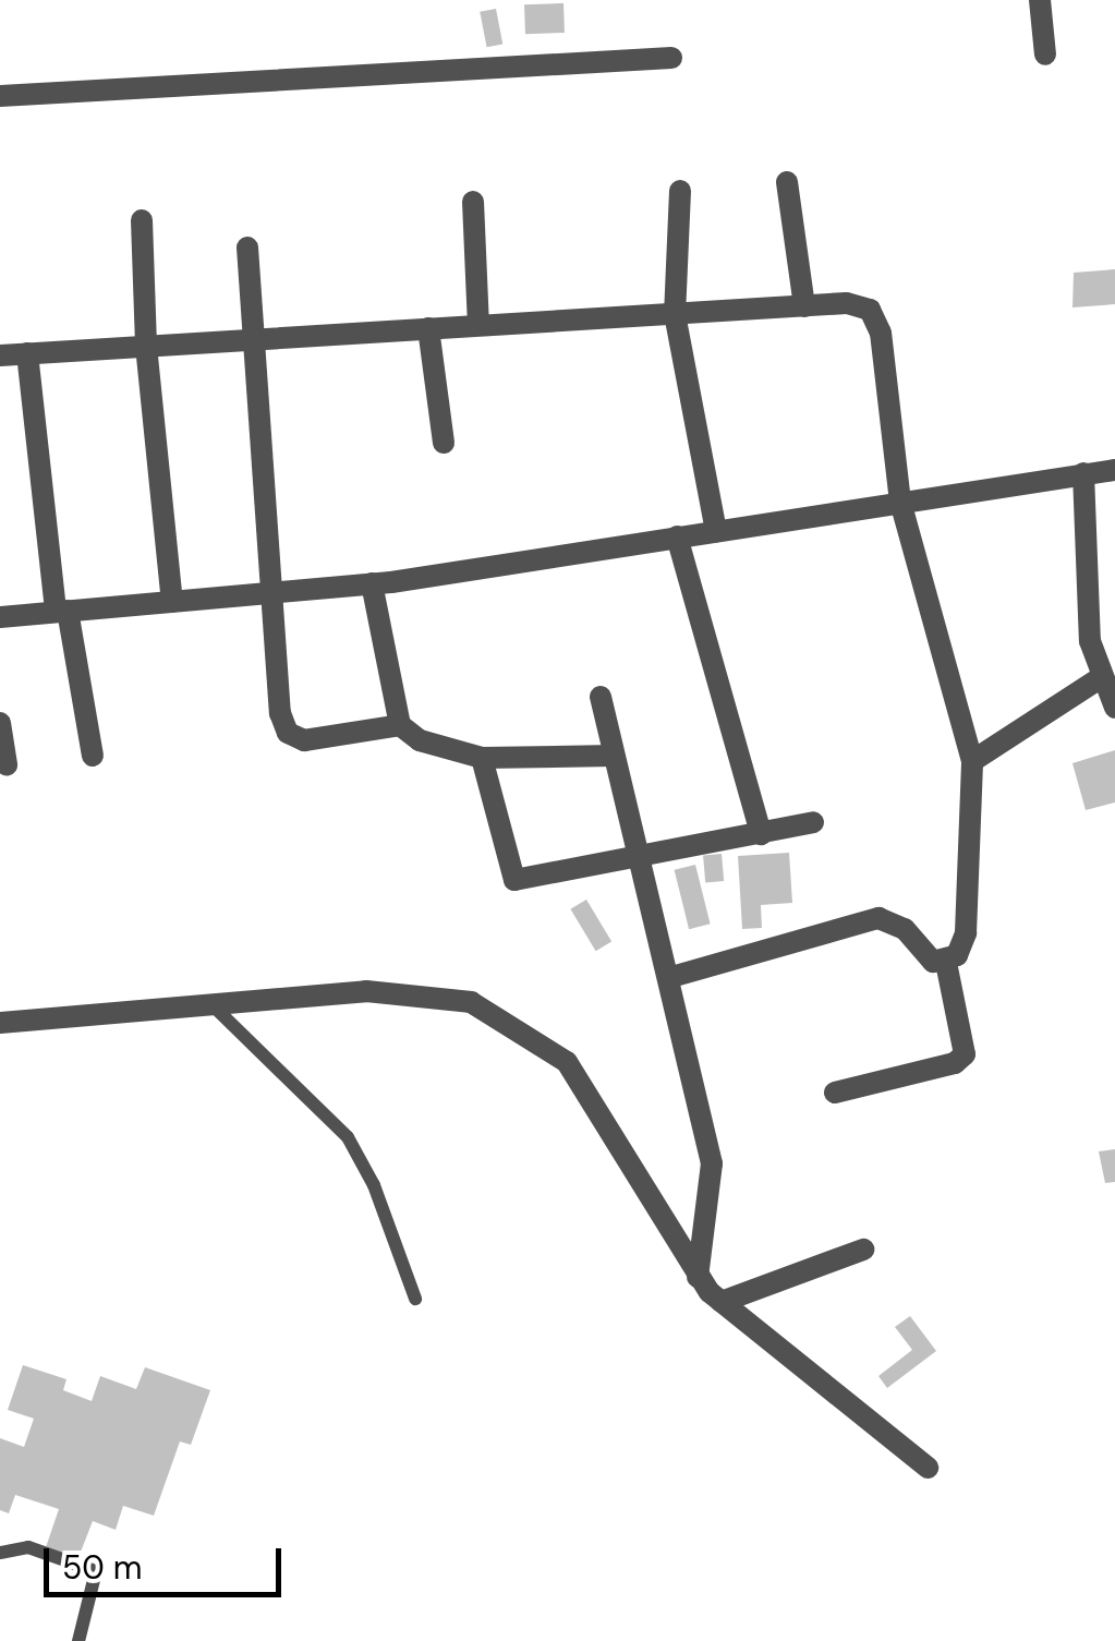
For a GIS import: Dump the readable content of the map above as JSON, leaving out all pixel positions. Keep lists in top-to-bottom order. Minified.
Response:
{"scale_bar":"50 m"}
